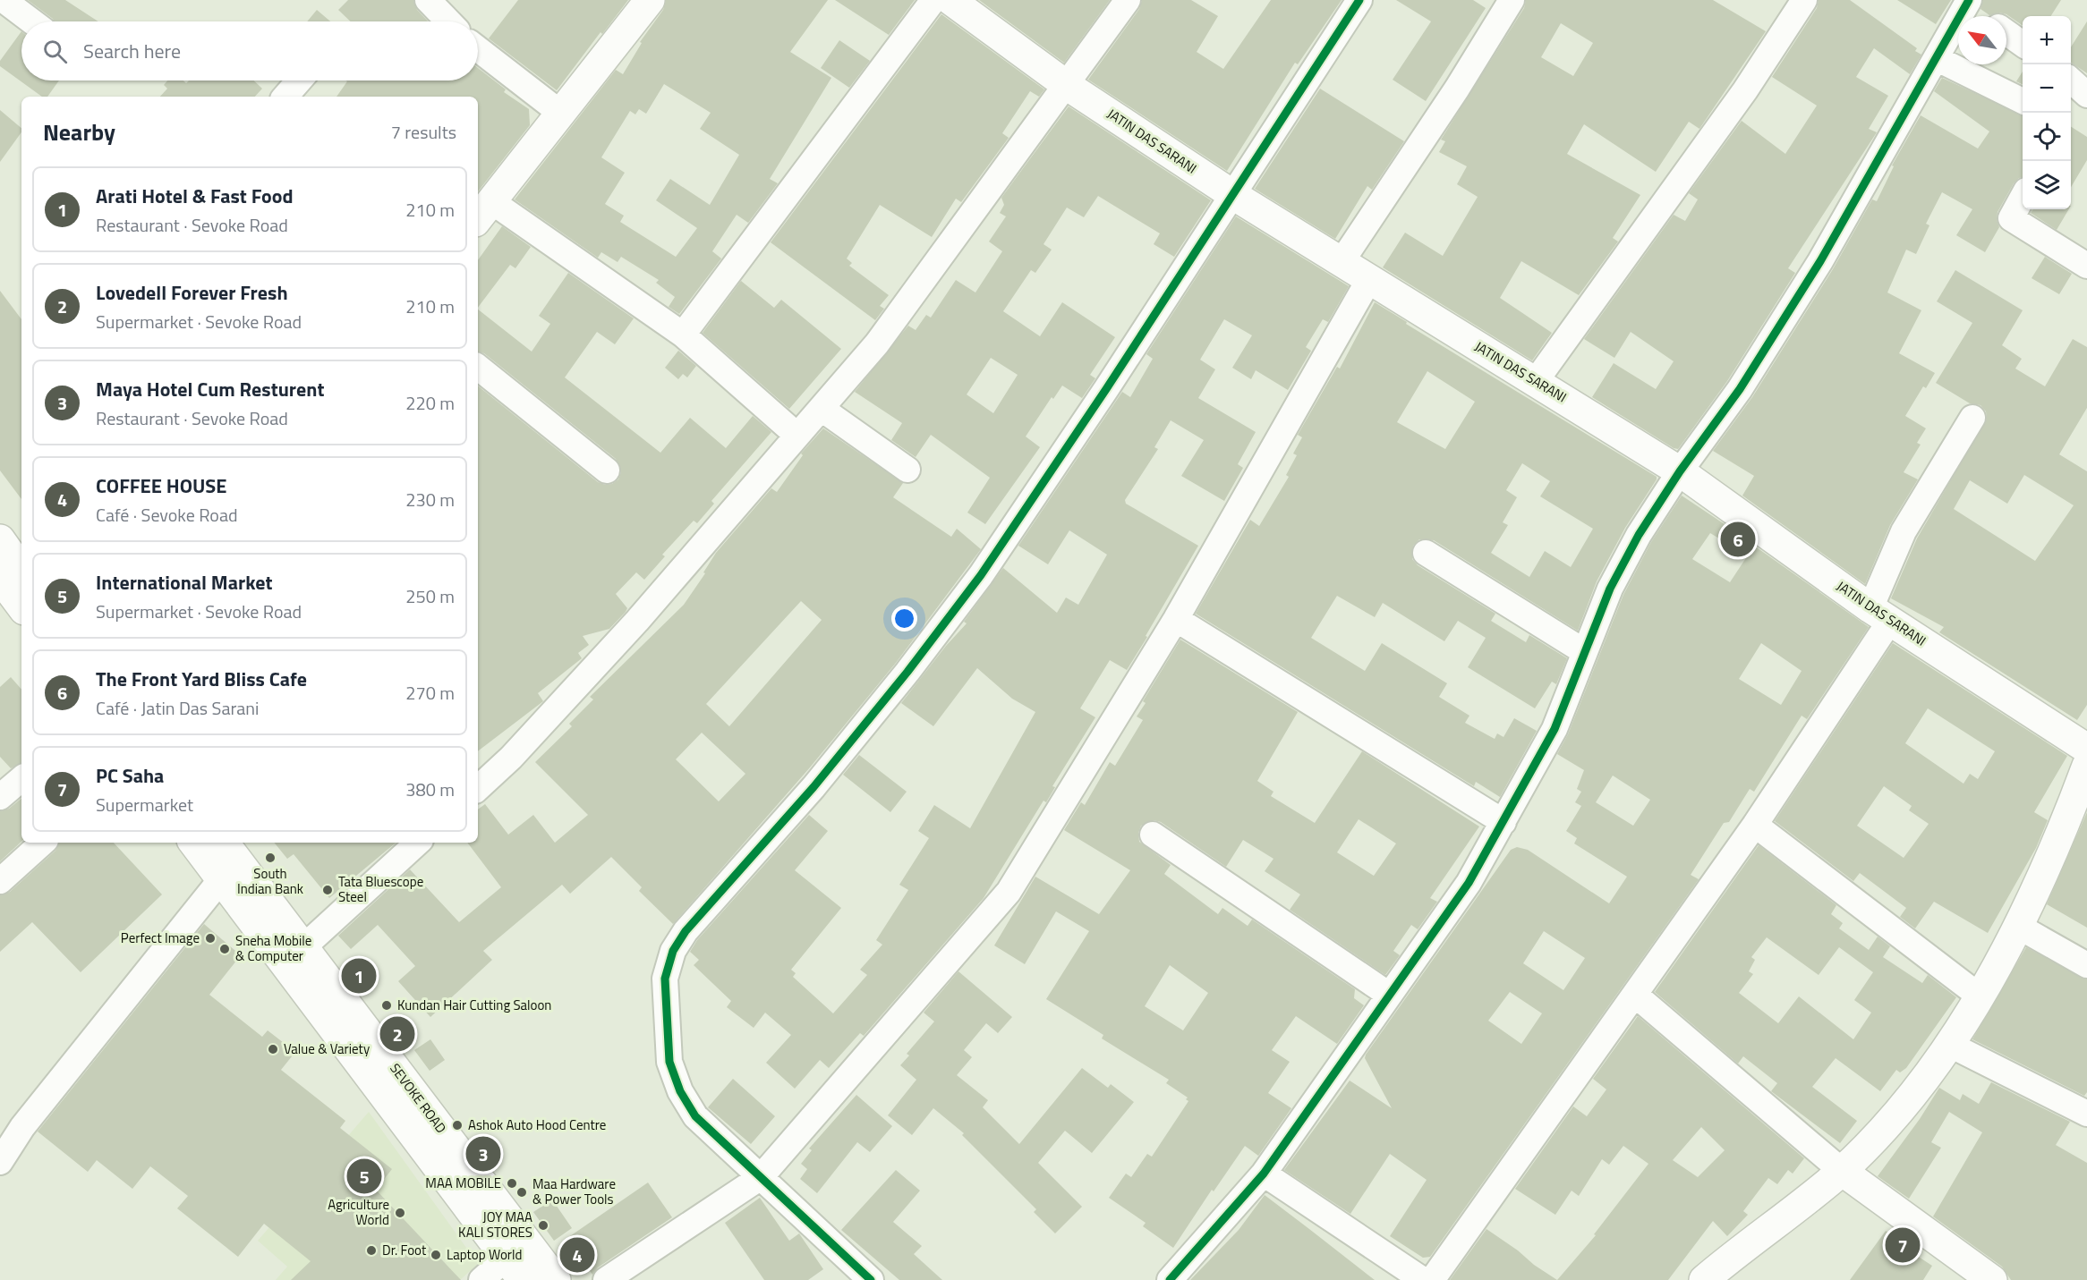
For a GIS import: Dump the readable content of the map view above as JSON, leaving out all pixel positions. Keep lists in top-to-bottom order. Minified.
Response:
{"streets":{"street":["JATIN DAS SARANI","SEVOKE ROAD"]},"places":["South Indian Bank","Tata Bluescope Steel","Perfect Image","Sneha Mobile & Computer","Kundan Hair Cutting Saloon","Value & Variety","Ashok Auto Hood Centre","MAA MOBILE","Maa Hardware & Power Tools","Agriculture World","JOY MAA KALI STORES","Dr. Foot","Laptop World"],"north":"top left","page":{"map_buttons":["+","−"],"search":"Search here","heading":["Nearby","7 results"],"list":[{"mark":"1","name":"Arati Hotel & Fast Food","note":"Restaurant · Sevoke Road","value":"210 m"},{"mark":"2","name":"Lovedell Forever Fresh","note":"Supermarket · Sevoke Road","value":"210 m"},{"mark":"3","name":"Maya Hotel Cum Resturent","note":"Restaurant · Sevoke Road","value":"220 m"},{"mark":"4","name":"COFFEE HOUSE","note":"Café · Sevoke Road","value":"230 m"},{"mark":"5","name":"International Market","note":"Supermarket · Sevoke Road","value":"250 m"},{"mark":"6","name":"The Front Yard Bliss Cafe","note":"Café · Jatin Das Sarani","value":"270 m"},{"mark":"7","name":"PC Saha","note":"Supermarket","value":"380 m"}],"pins":["6","1","2","3","5","7","4"]}}
